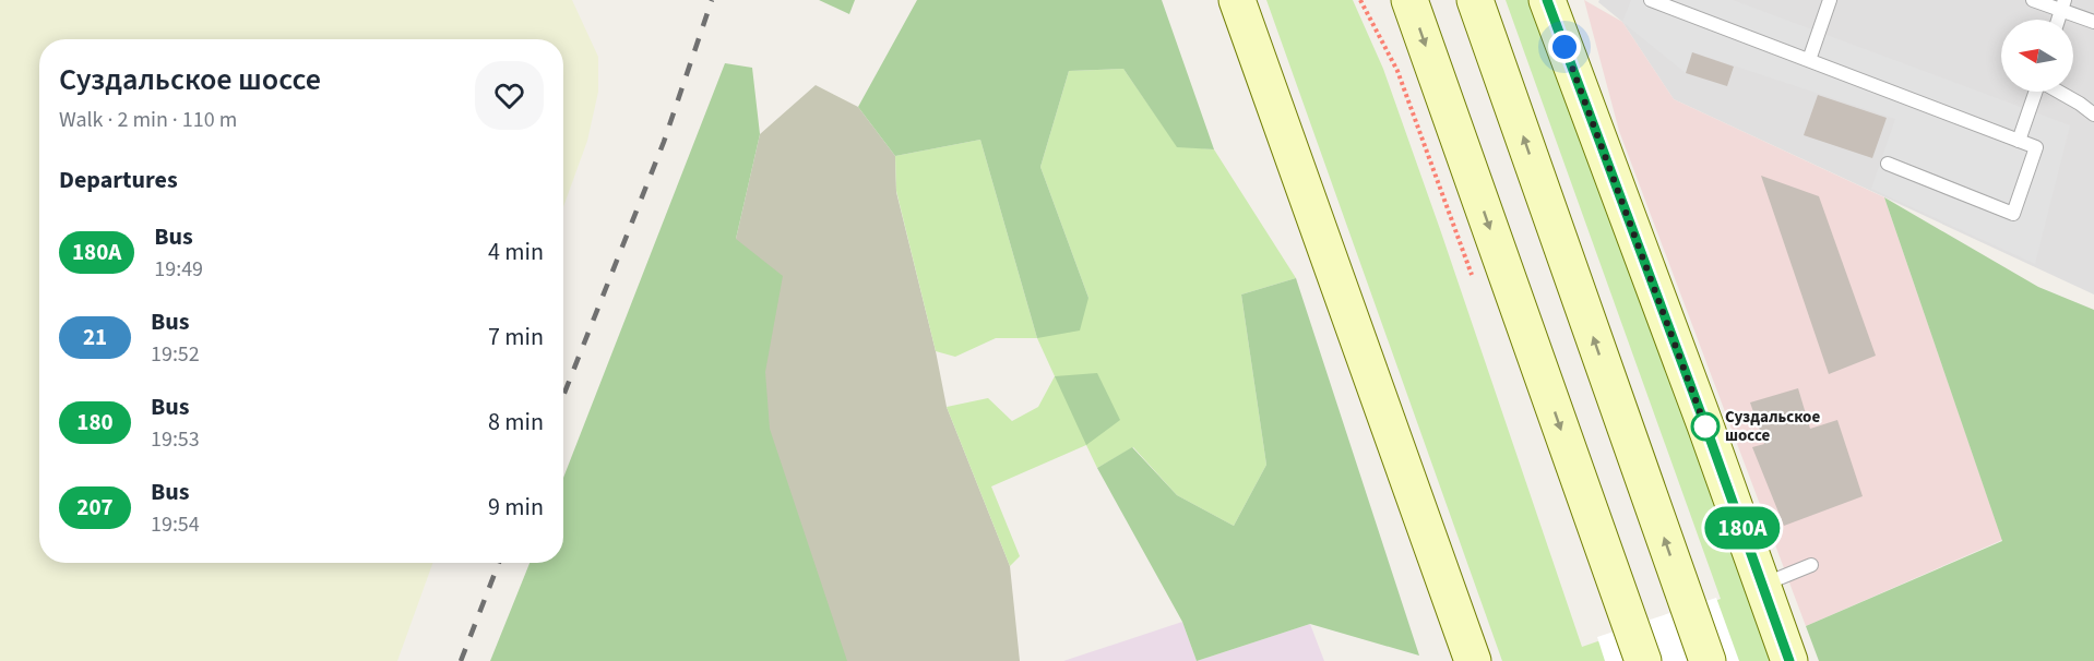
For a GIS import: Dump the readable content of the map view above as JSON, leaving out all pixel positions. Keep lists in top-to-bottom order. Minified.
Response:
{"places":["Суздальское шоссе"],"lines":["bus line 180А"],"north":"left","page":{"on_map":"180А","heading":[["Суздальское шоссе","Walk · 2 min · 110 m"],"Departures"],"list":[{"mark":"180А","name":"Bus","note":"19:49","value":"4 min"},{"mark":"21","name":"Bus","note":"19:52","value":"7 min"},{"mark":"180","name":"Bus","note":"19:53","value":"8 min"},{"mark":"207","name":"Bus","note":"19:54","value":"9 min"}]}}
